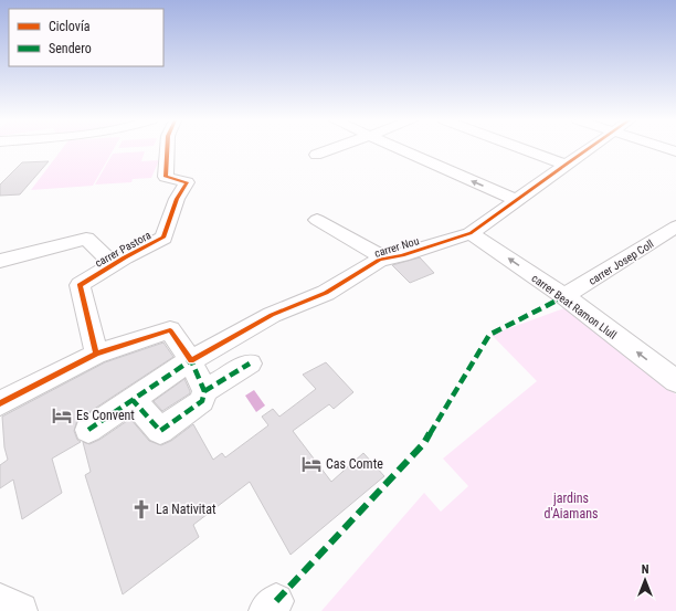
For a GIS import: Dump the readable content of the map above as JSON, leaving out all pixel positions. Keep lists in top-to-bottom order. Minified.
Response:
{"streets":{"street":["carrer Nou","carrer Pastora","carrer Josep Coll","carrer Beat Ramon Llull"]},"crossings":[["carrer Nou","carrer Beat Ramon Llull"],["carrer Josep Coll","carrer Beat Ramon Llull"]],"one_way":["carrer Beat Ramon Llull"],"parks":["jardins d'Aiamans"],"places":{"hotel":["Es Convent","Cas Comte"],"church":["La Nativitat"]},"legend":["Ciclovía","Sendero"],"north":"top"}
